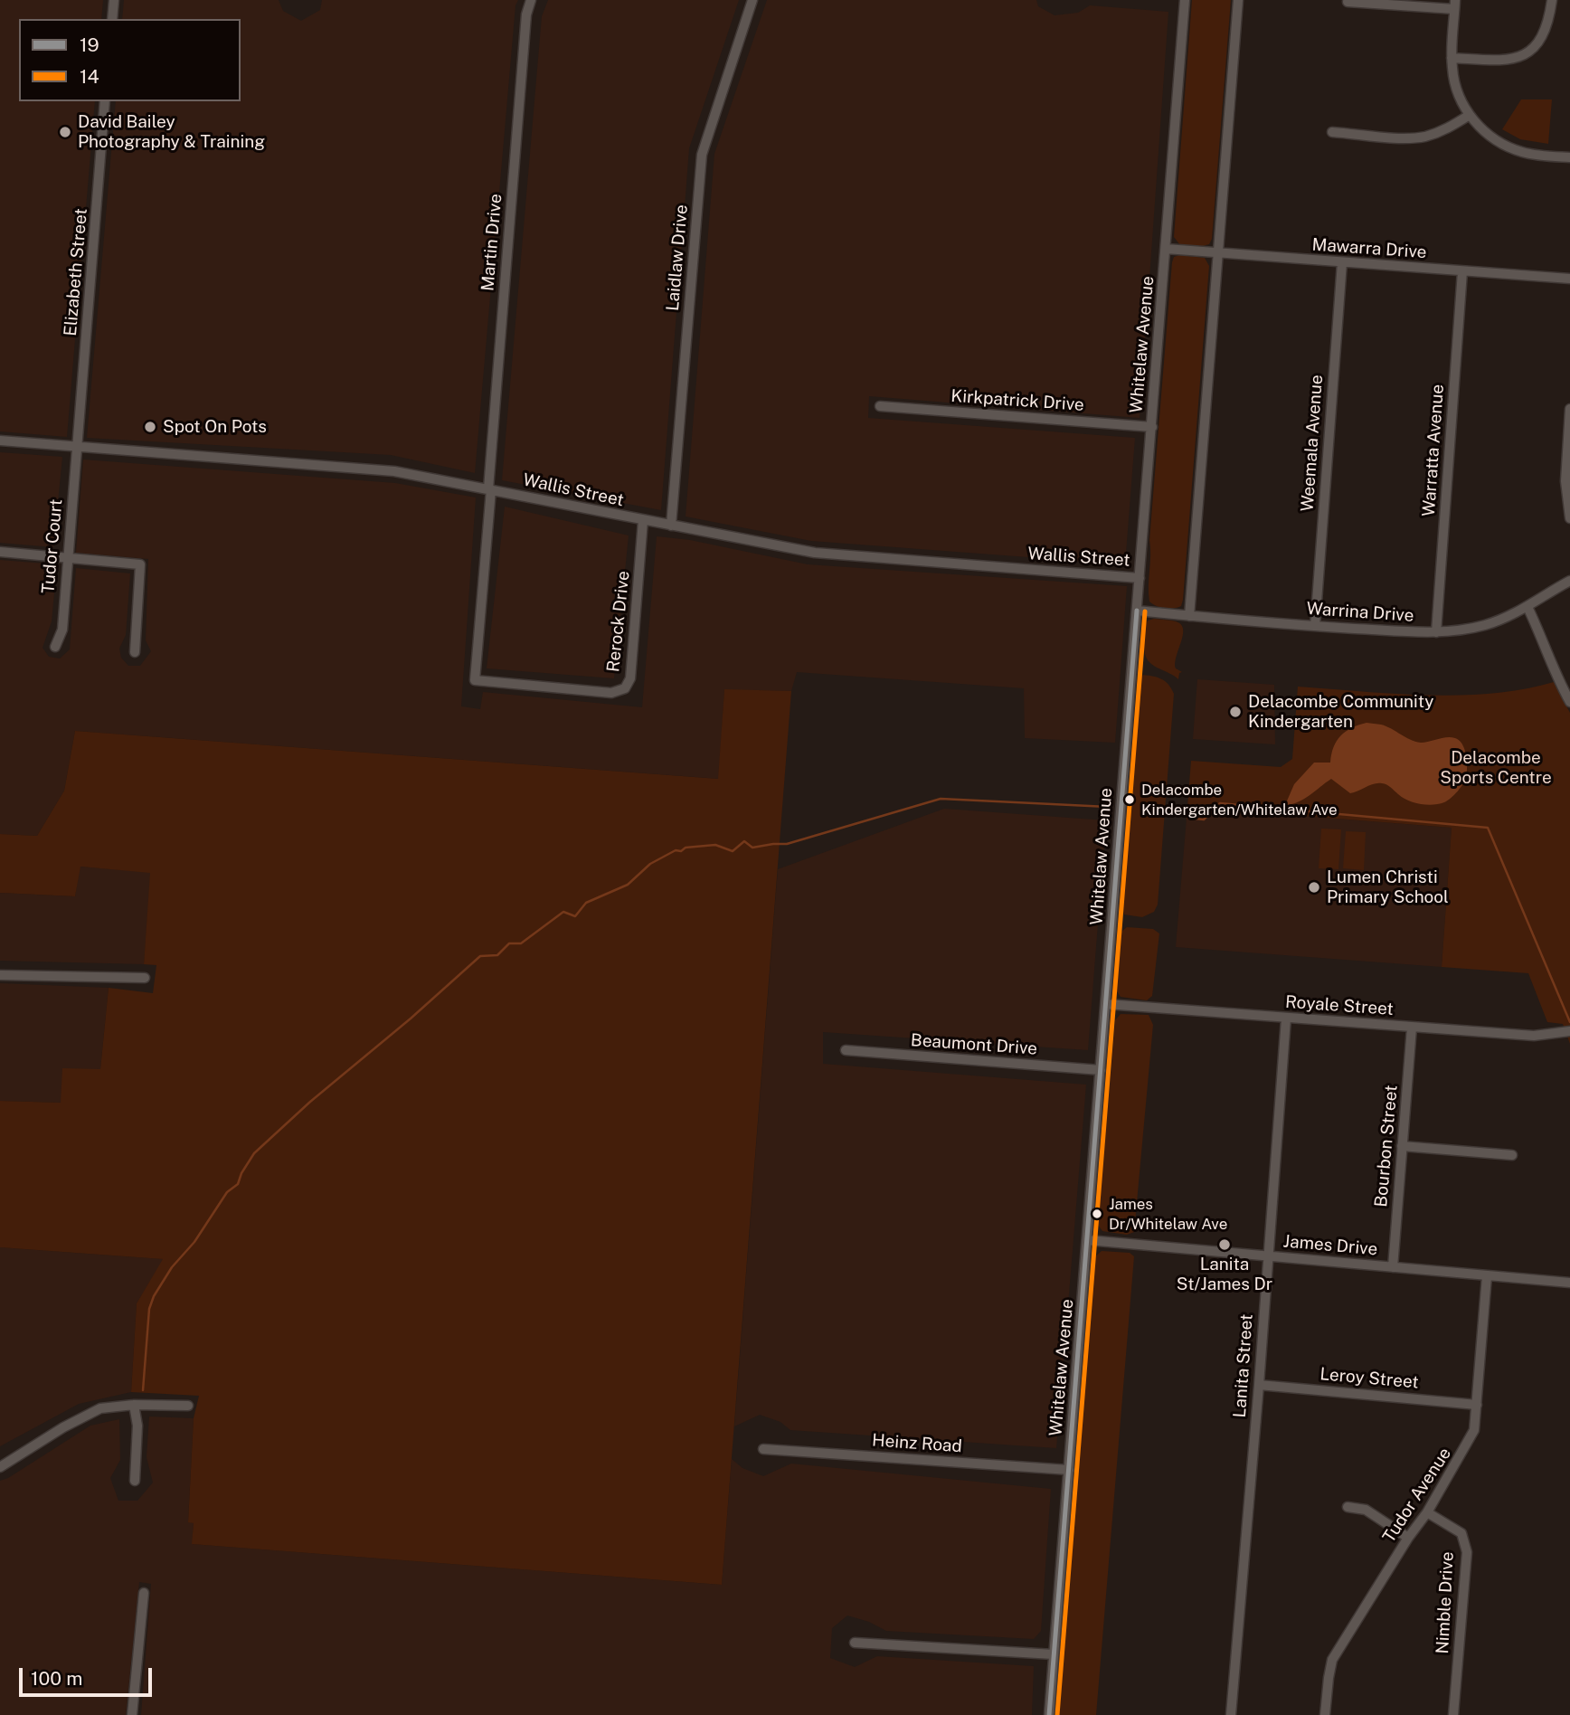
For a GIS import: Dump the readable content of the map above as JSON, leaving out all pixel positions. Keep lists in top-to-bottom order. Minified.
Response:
{"streets":{"street":["Martin Drive","Mawarra Drive","Laidlaw Drive","Elizabeth Street","Whitelaw Avenue","Kirkpatrick Drive","Weemala Avenue","Warratta Avenue","Wallis Street","Tudor Court","Warrina Drive","Rerock Drive","Royale Street","Beaumont Drive","Bourbon Street","James Drive","Lanita Street","Leroy Street","Heinz Road","Tudor Avenue","Nimble Drive"]},"crossings":[["Martin Drive","Wallis Street"],["Martin Drive","Rerock Drive"],["Mawarra Drive","Whitelaw Avenue"],["Mawarra Drive","Weemala Avenue"],["Mawarra Drive","Warratta Avenue"],["Laidlaw Drive","Wallis Street"],["Elizabeth Street","Wallis Street"],["Elizabeth Street","Tudor Court"],["Whitelaw Avenue","Kirkpatrick Drive"],["Whitelaw Avenue","Wallis Street"],["Whitelaw Avenue","Warrina Drive"],["Whitelaw Avenue","Royale Street"],["Whitelaw Avenue","Beaumont Drive"],["Whitelaw Avenue","James Drive"],["Whitelaw Avenue","Heinz Road"],["Weemala Avenue","Warrina Drive"],["Warratta Avenue","Warrina Drive"],["Wallis Street","Tudor Court"],["Wallis Street","Rerock Drive"],["Royale Street","Bourbon Street"],["Royale Street","Lanita Street"],["Bourbon Street","James Drive"],["James Drive","Lanita Street"],["James Drive","Tudor Avenue"],["Lanita Street","Leroy Street"],["Leroy Street","Tudor Avenue"],["Tudor Avenue","Nimble Drive"]],"parks":["Delacombe Sports Centre"],"places":["David Bailey Photography & Training","Spot On Pots","Delacombe Community Kindergarten","Delacombe Kindergarten/Whitelaw Ave","Lumen Christi Primary School","James Dr/Whitelaw Ave","Lanita St/James Dr"],"lines":["transit line 19","transit line 14"],"legend":["19","14"],"scale_bar":"100 m"}
